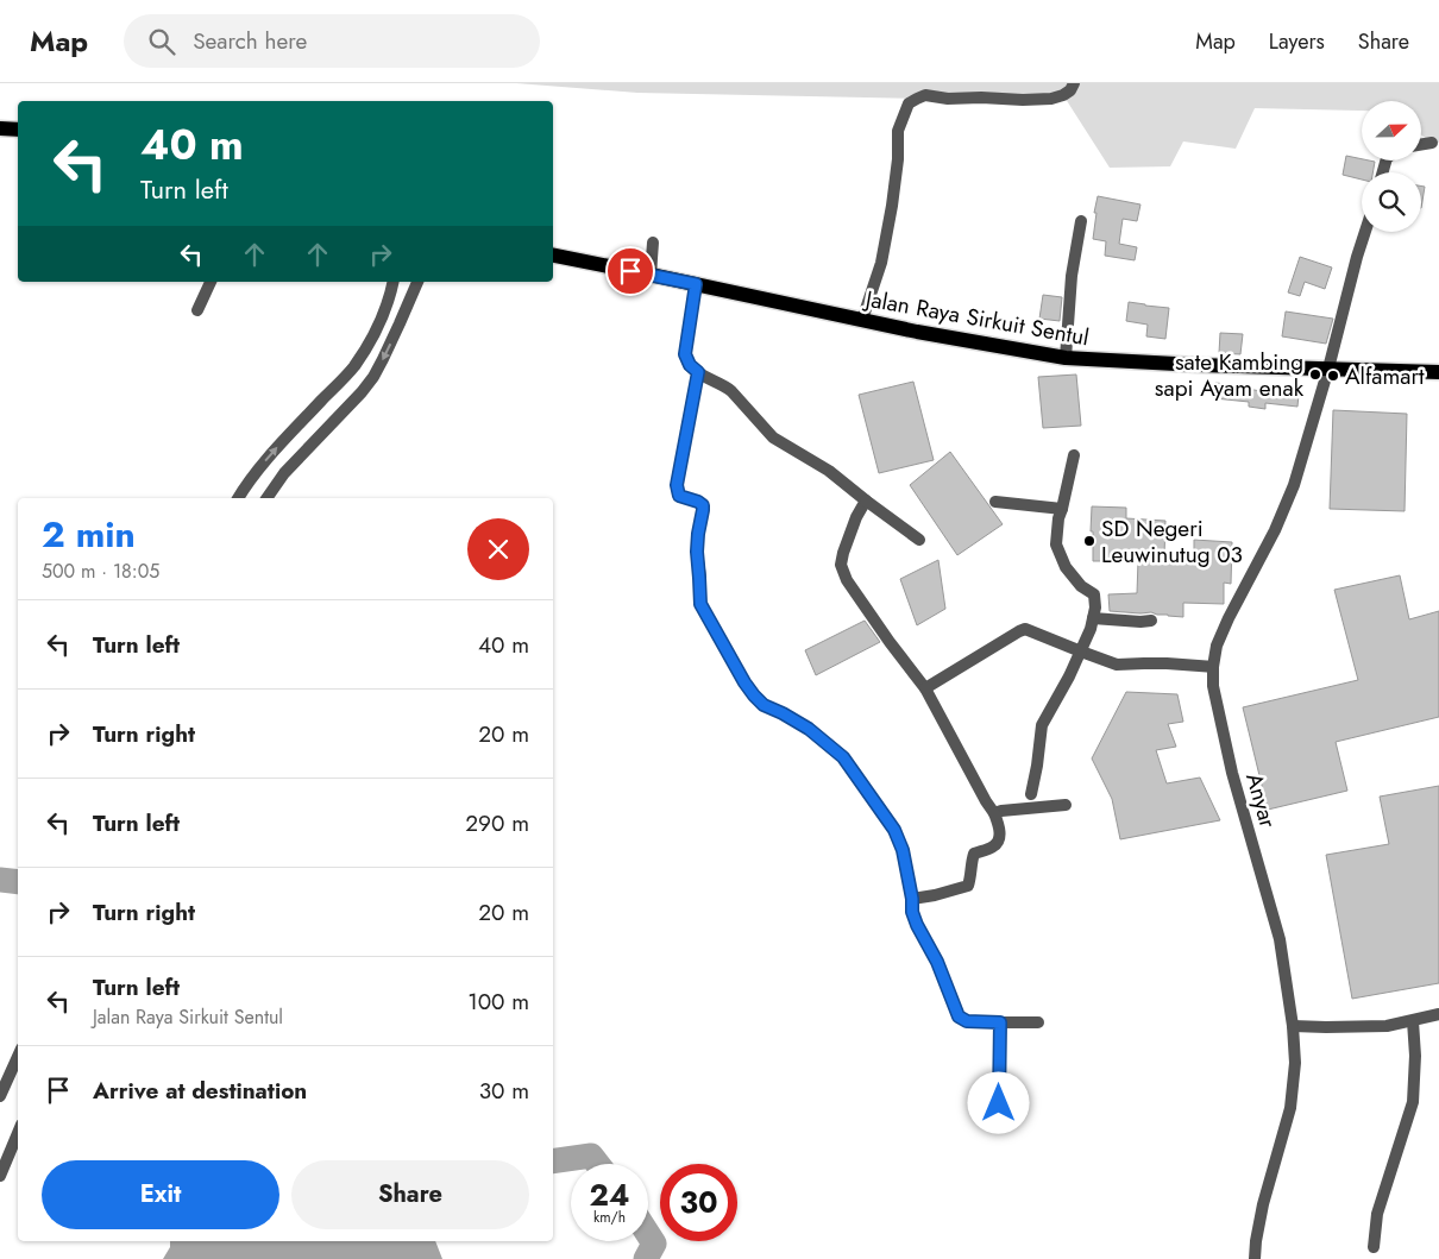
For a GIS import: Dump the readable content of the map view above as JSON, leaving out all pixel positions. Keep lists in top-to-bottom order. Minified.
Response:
{"streets":{"main road":["Jalan Raya Sirkuit Sentul"],"street":["Anyar"]},"crossings":[["Jalan Raya Sirkuit Sentul","Anyar"]],"places":["sate Kambing sapi Ayam enak","Alfamart","SD Negeri Leuwinutug 03"],"north":"right","page":{"header":"Map","search":"Search here","nav":["Map","Layers","Share"],"turn":["40 m","Turn left"],"heading":["2 min","500 m · 18:05"],"list":[{"name":"Turn left","value":"40 m"},{"name":"Turn right","value":"20 m"},{"name":"Turn left","value":"290 m"},{"name":"Turn right","value":"20 m"},{"name":"Turn left","note":"Jalan Raya Sirkuit Sentul","value":"100 m"},{"name":"Arrive at destination","value":"30 m"}],"buttons":["Exit","Share"],"speed":"24 km/h","limit":"30"}}
